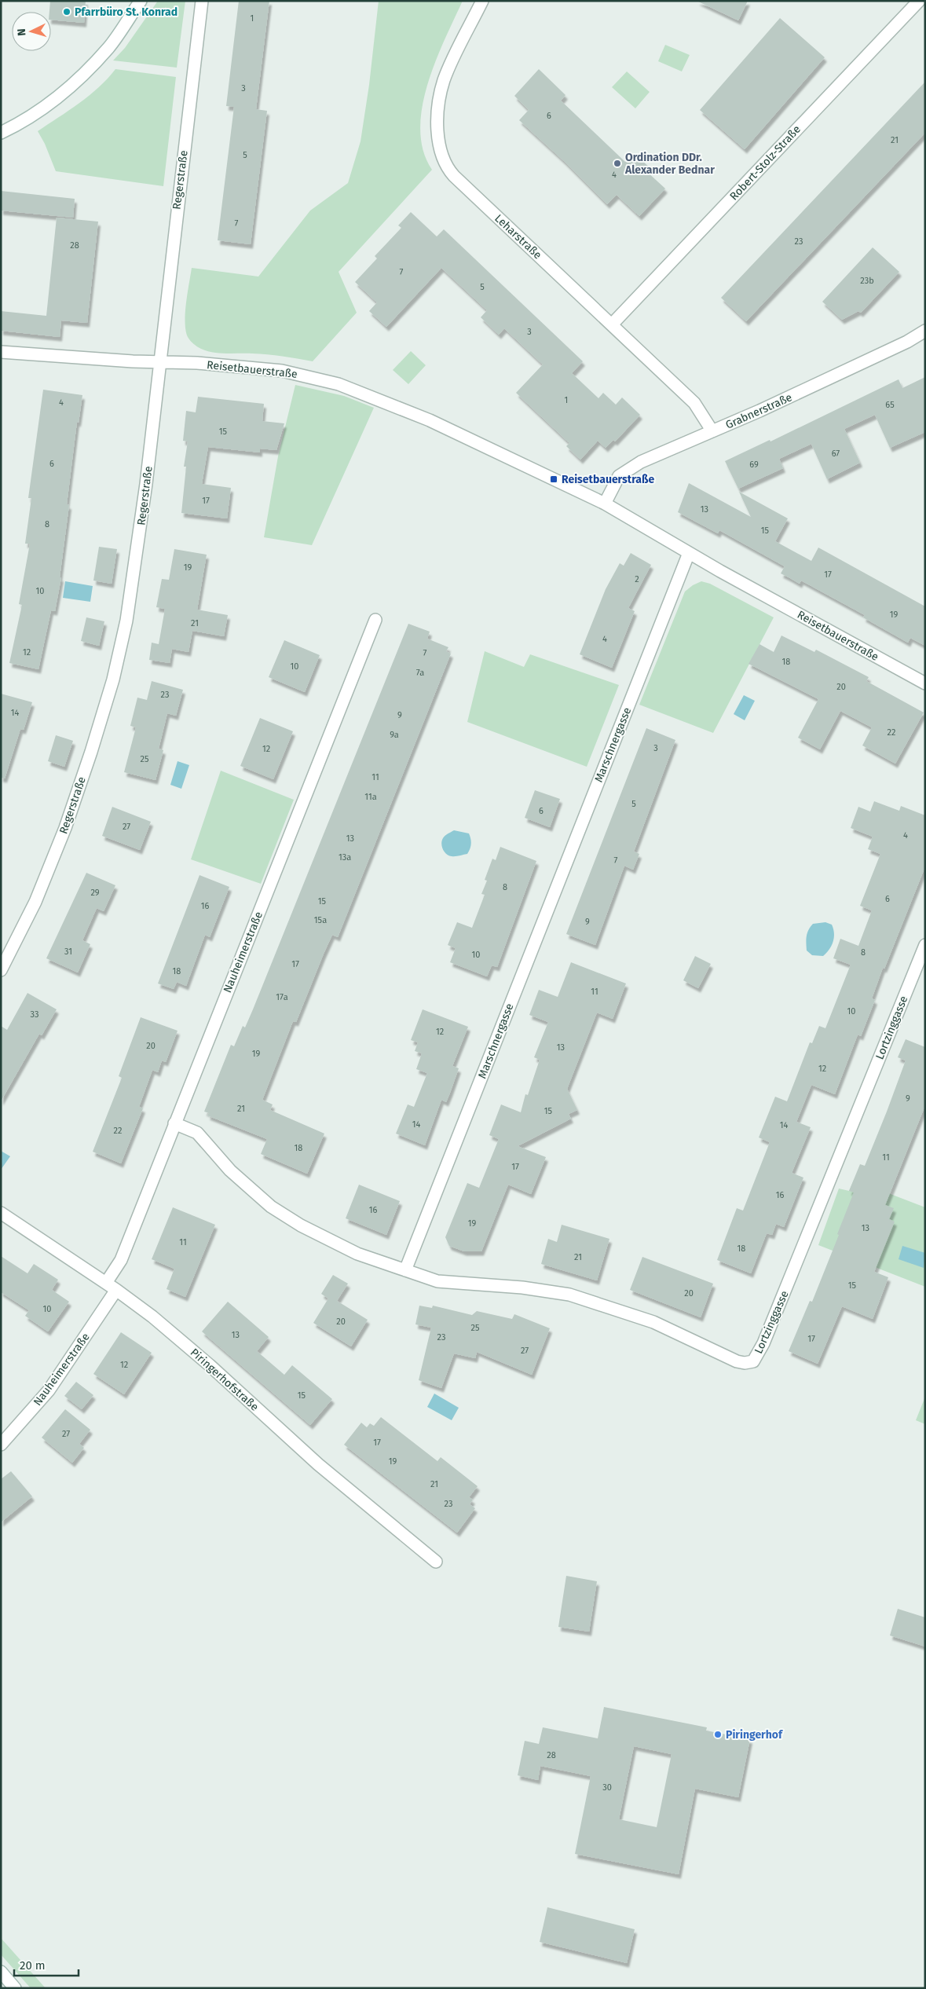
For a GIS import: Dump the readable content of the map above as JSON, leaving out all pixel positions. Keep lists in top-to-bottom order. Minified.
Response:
{"streets":{"street":["Robert-Stolz-Straße","Regerstraße","Leharstraße","Reisetbauerstraße","Grabnerstraße","Marschnergasse","Nauheimerstraße","Lortzinggasse","Piringerhofstraße"]},"crossings":[["Robert-Stolz-Straße","Leharstraße"],["Regerstraße","Reisetbauerstraße"],["Leharstraße","Grabnerstraße"],["Reisetbauerstraße","Grabnerstraße"],["Reisetbauerstraße","Marschnergasse"],["Marschnergasse","Lortzinggasse"],["Nauheimerstraße","Piringerhofstraße"]],"places":{"other":["Pfarrbüro St. Konrad","Ordination DDr. Alexander Bednar","Piringerhof"],"transit":["Reisetbauerstraße"]},"house_numbers":["1","3","6","21","5","4","7","23","28","7","23b","5","3","1","4","65","15","67","6","69","17","13","8","15","19","17","2","10","19","21","4","12","7","18","10","7a","20","23","14","9","22","9a","3","12","25","11","11a","5","6","27","4","13","13a","7","8","29","6","15","16","15a","9","31","8","10","17","18","11","17a","10","33","12","20","13","19","12","9","21","15","14","14","22","18","11","17","16","16","19","13","11","18","21","15","20","10","20","25","13","23","17","27","12","15","27","17","19","21","23","28","30"],"scale_bar":"20 m","north":"left"}
